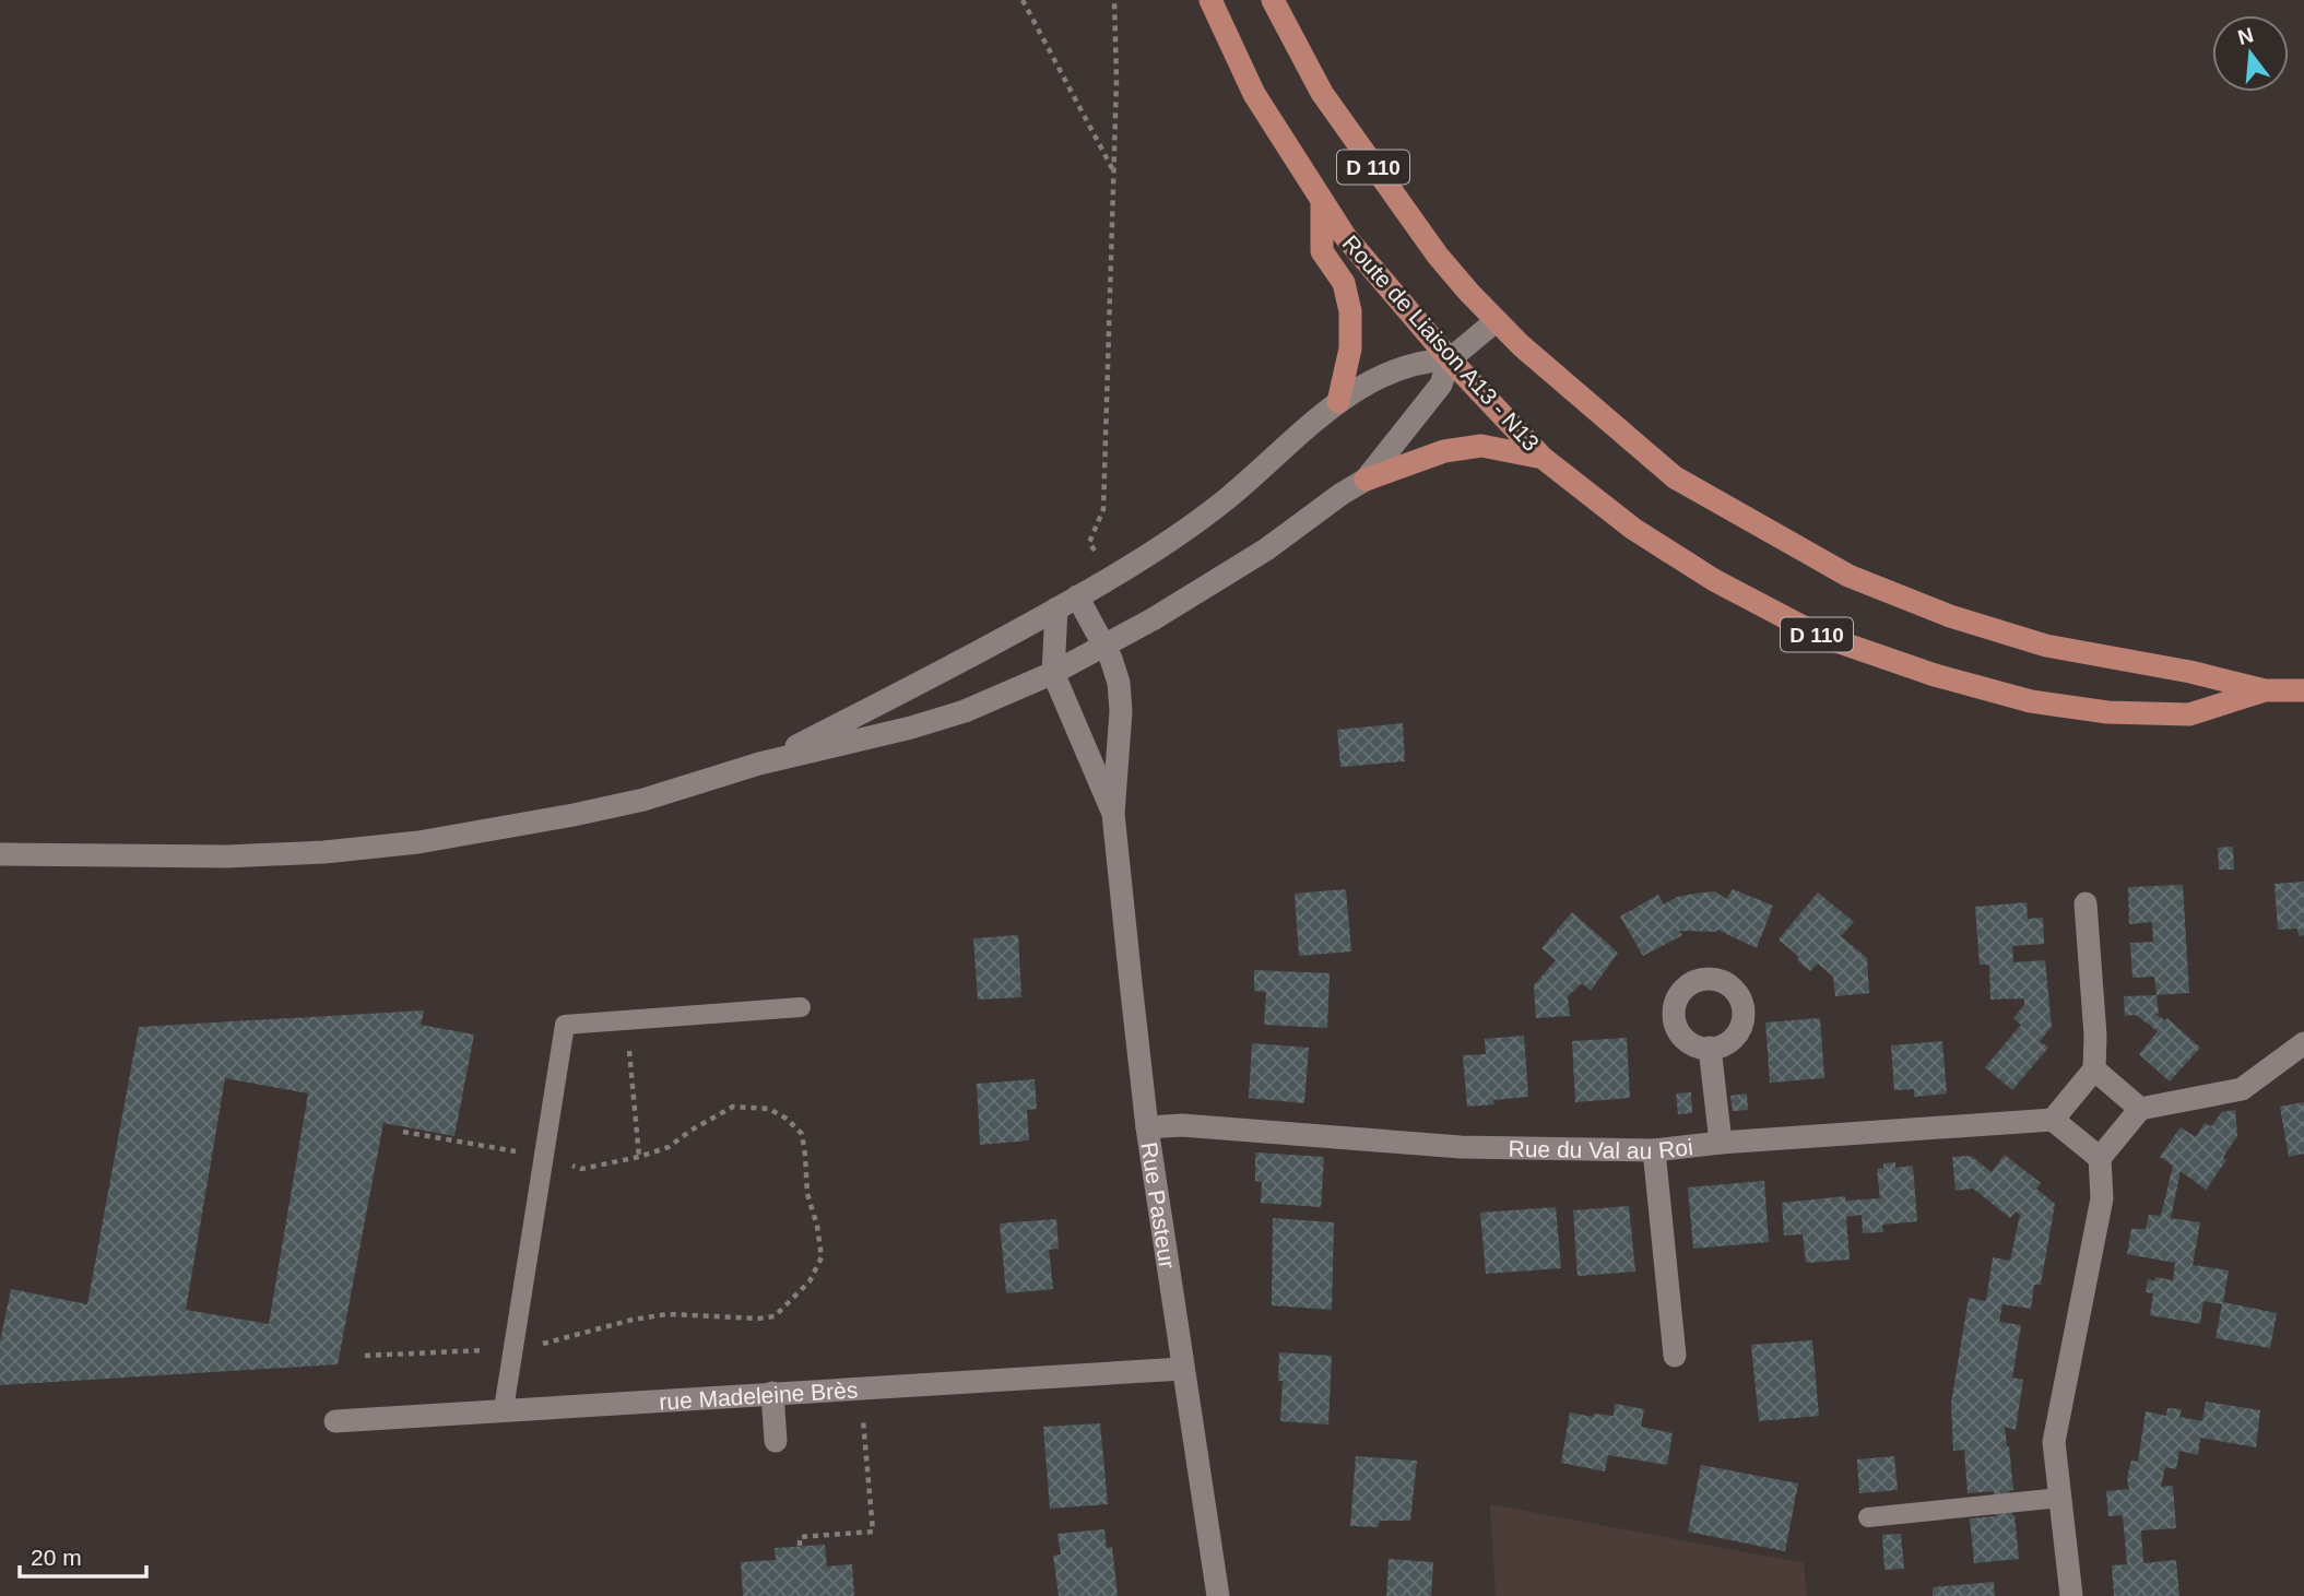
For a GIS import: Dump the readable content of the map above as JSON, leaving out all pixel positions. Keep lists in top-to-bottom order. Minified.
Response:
{"streets":{"main road":["D 110","Route de Liaison A13 - N13"],"street":["Rue du Val au Roi","Rue Pasteur","rue Madeleine Brès"]},"crossings":[["D 110","Route de Liaison A13 - N13"],["D 110","Rue Pasteur"],["Rue du Val au Roi","Rue Pasteur"],["Rue Pasteur","rue Madeleine Brès"]],"scale_bar":"20 m","north":"top"}
